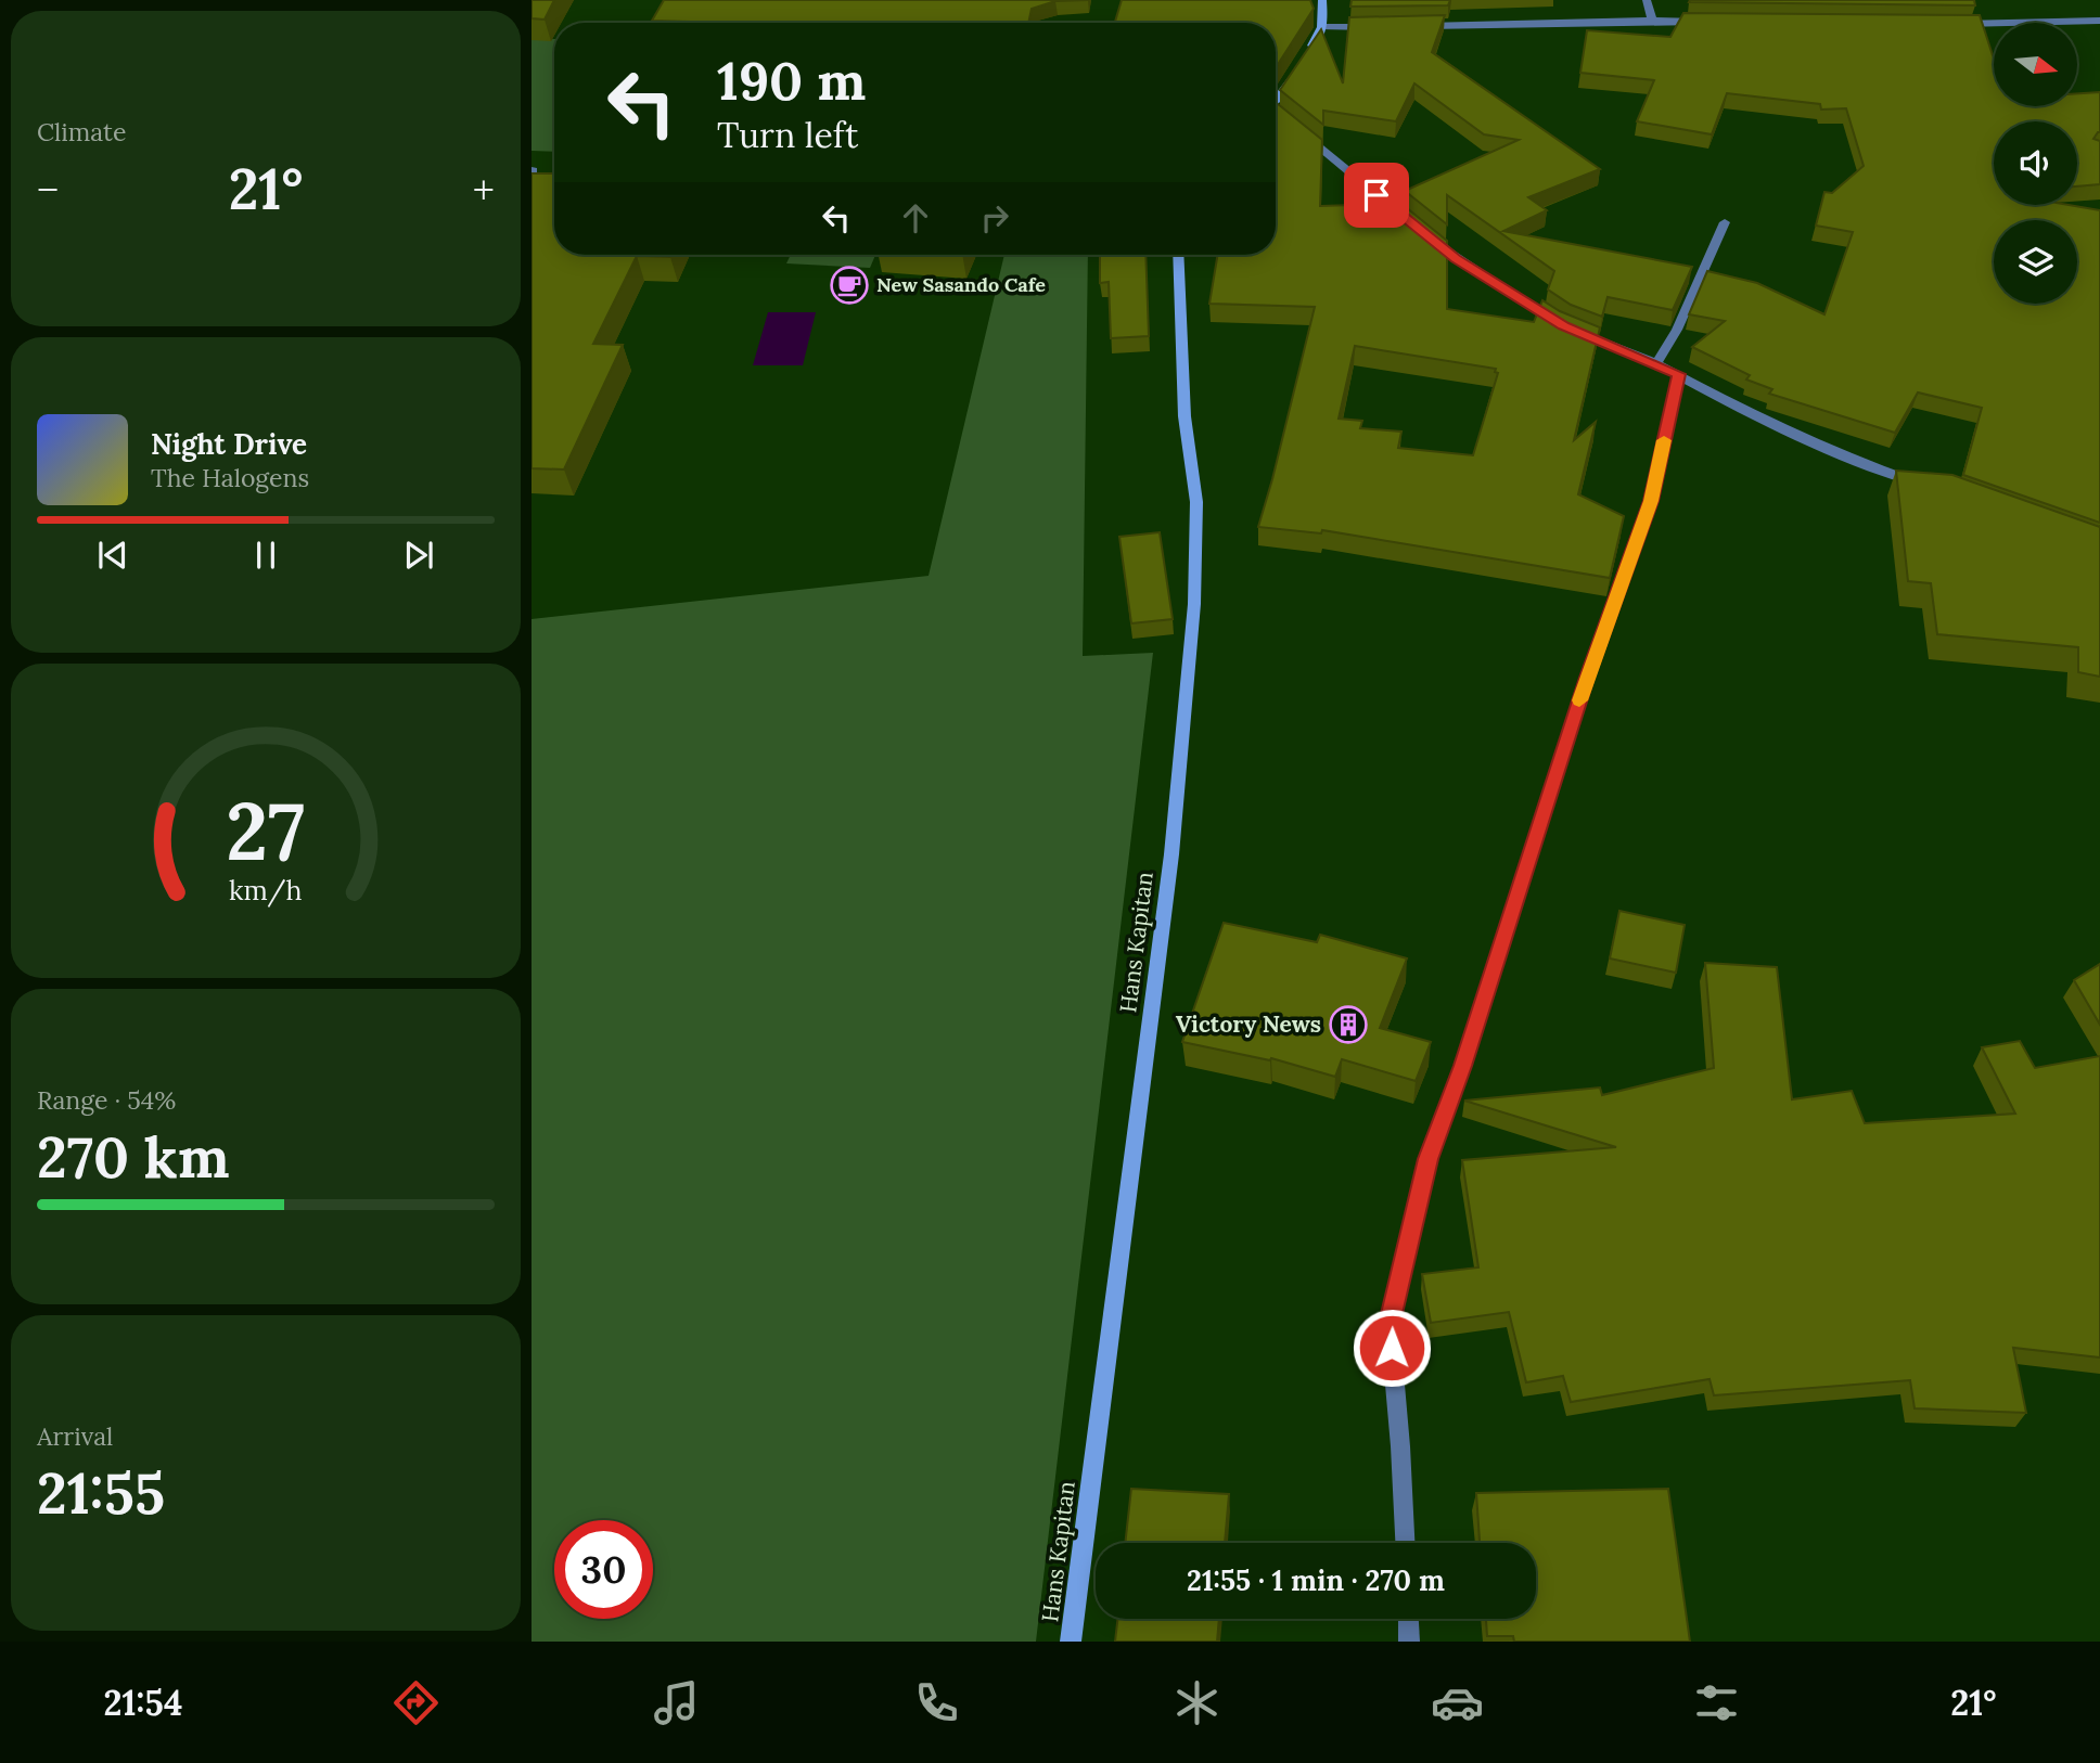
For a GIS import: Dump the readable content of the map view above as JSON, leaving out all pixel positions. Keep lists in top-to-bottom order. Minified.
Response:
{"streets":{"street":["Hans Kapitan"]},"places":{"cafe":["New Sasando Cafe"],"building":["Victory News"]},"north":"right","page":{"tile":["Climate",["Range · 54%","270 km"],["Arrival","21:55"]],"turn":["190 m","Turn left"],"heat":["−","21°","+"],"song":["Night Drive","The Halogens"],"limit":"30","trip":"21:55 · 1 min · 270 m","tabs":["21:54","21°"],"gauge":["27","km/h"]}}
